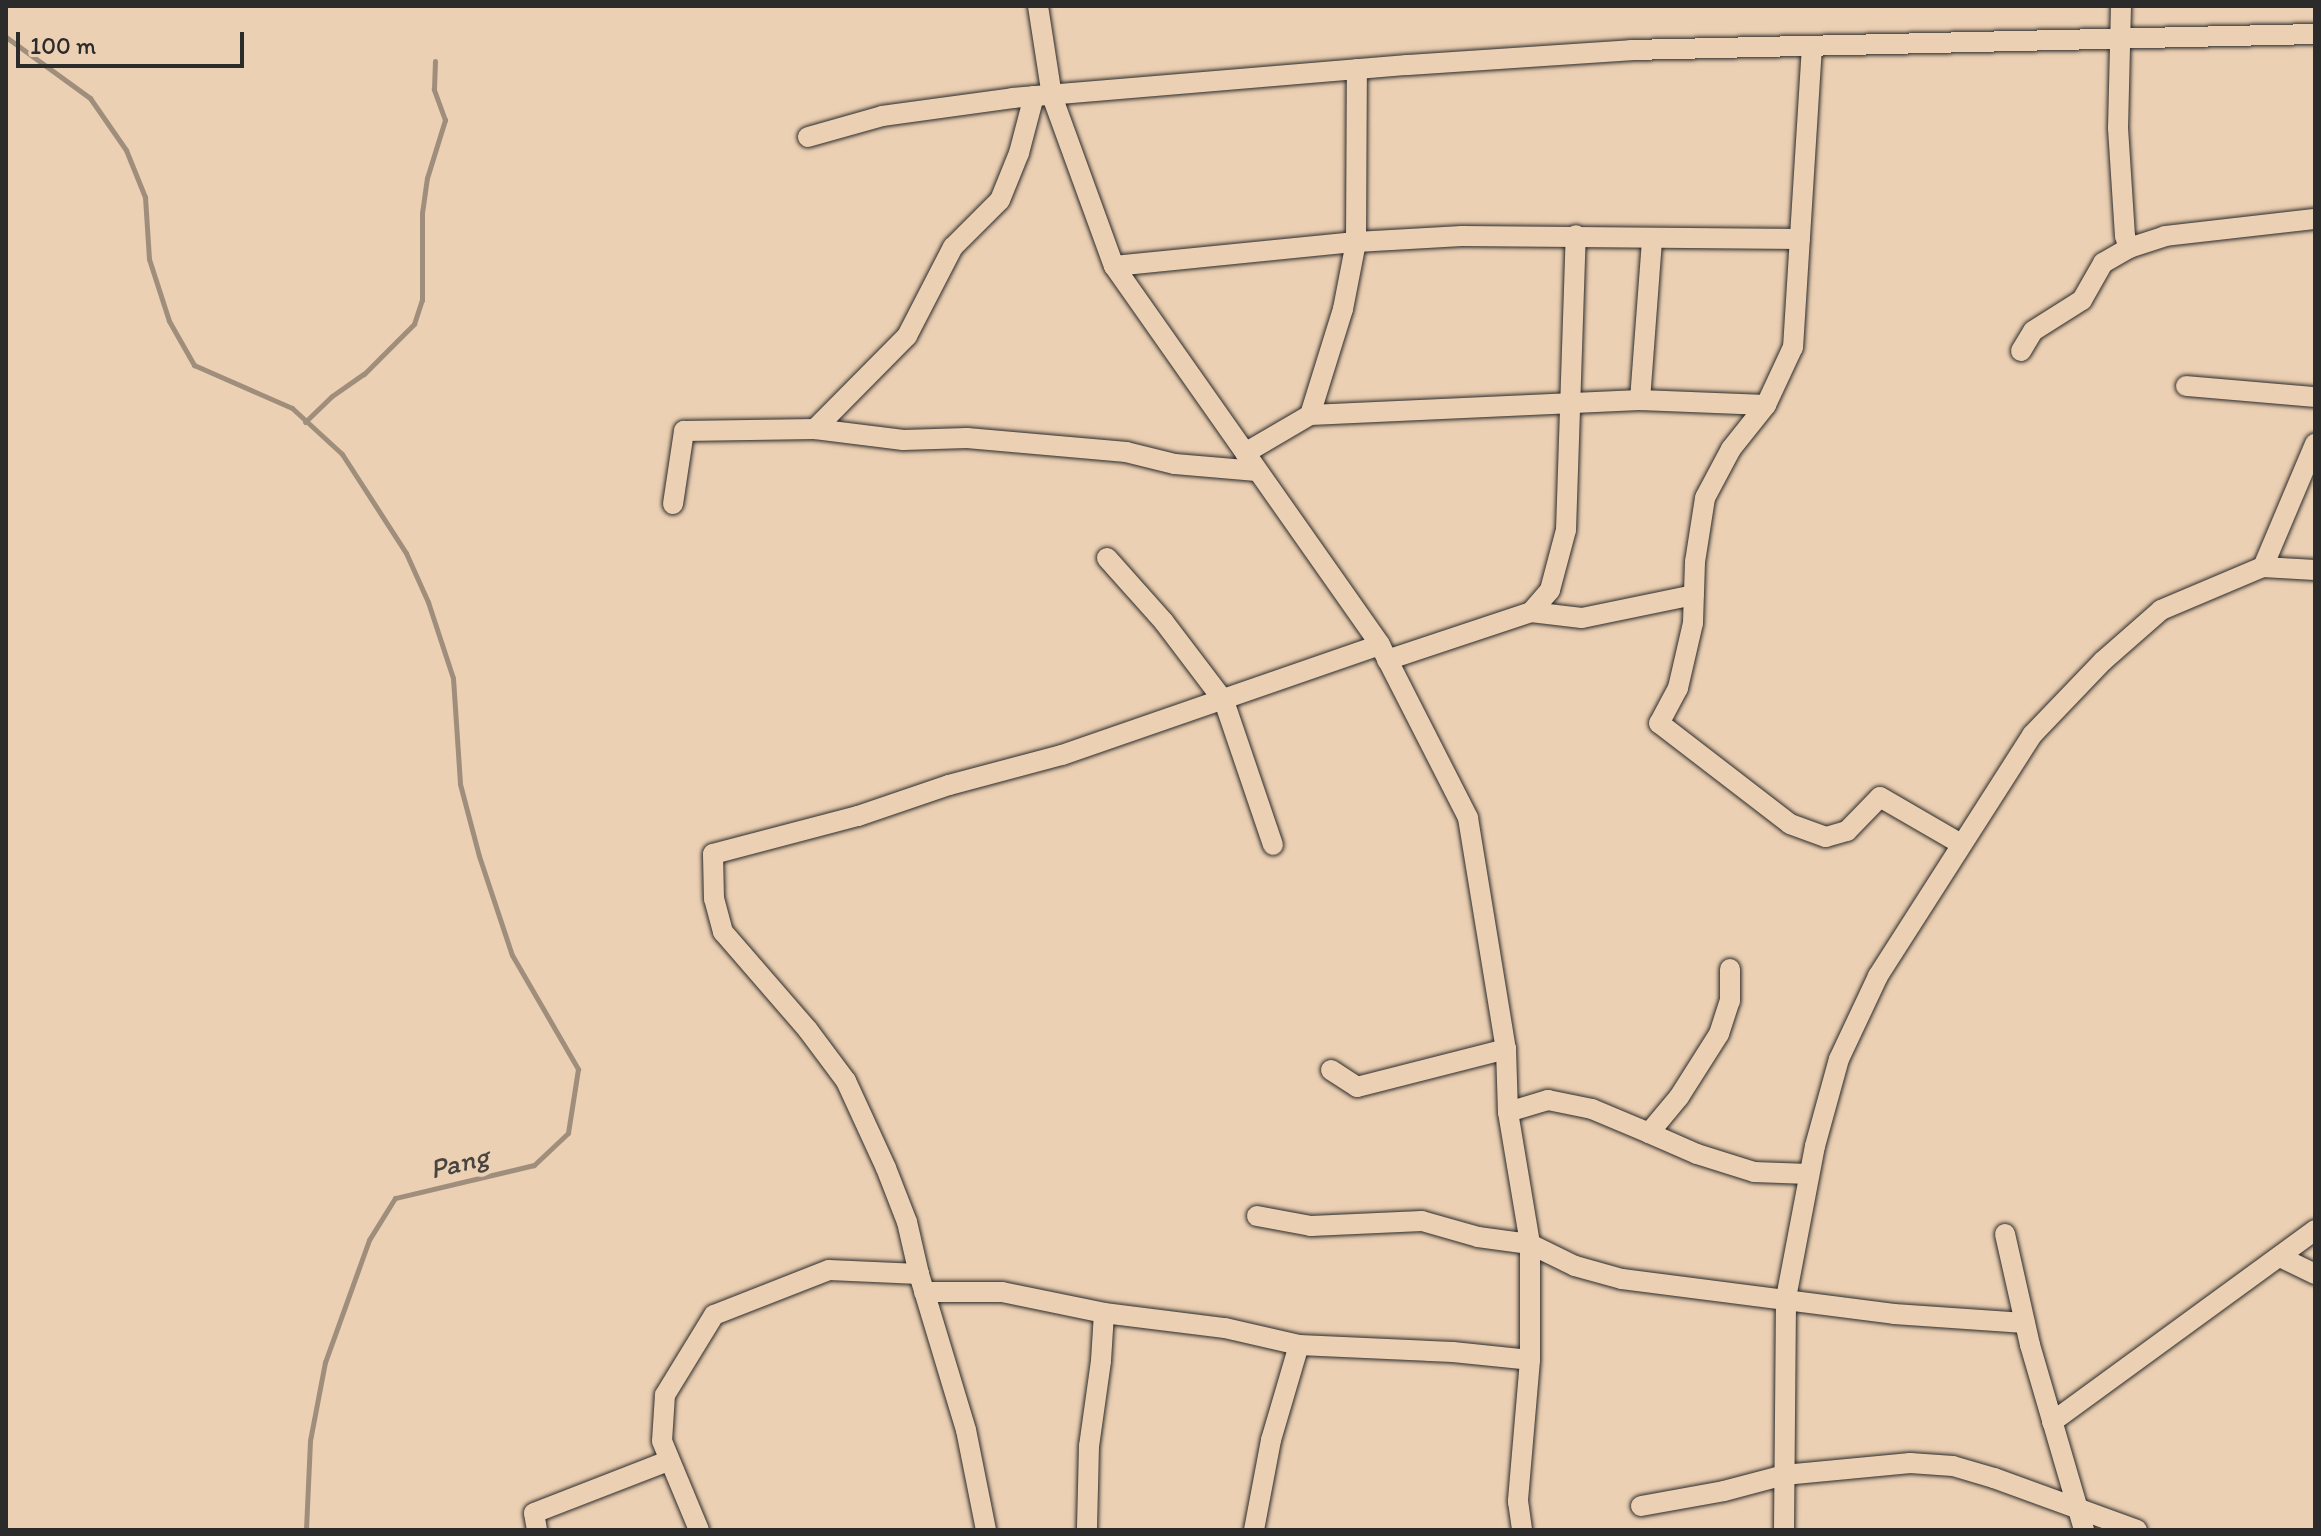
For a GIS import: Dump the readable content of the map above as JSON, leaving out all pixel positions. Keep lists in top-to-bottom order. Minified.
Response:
{"water":["Pang"],"scale_bar":"100 m"}
